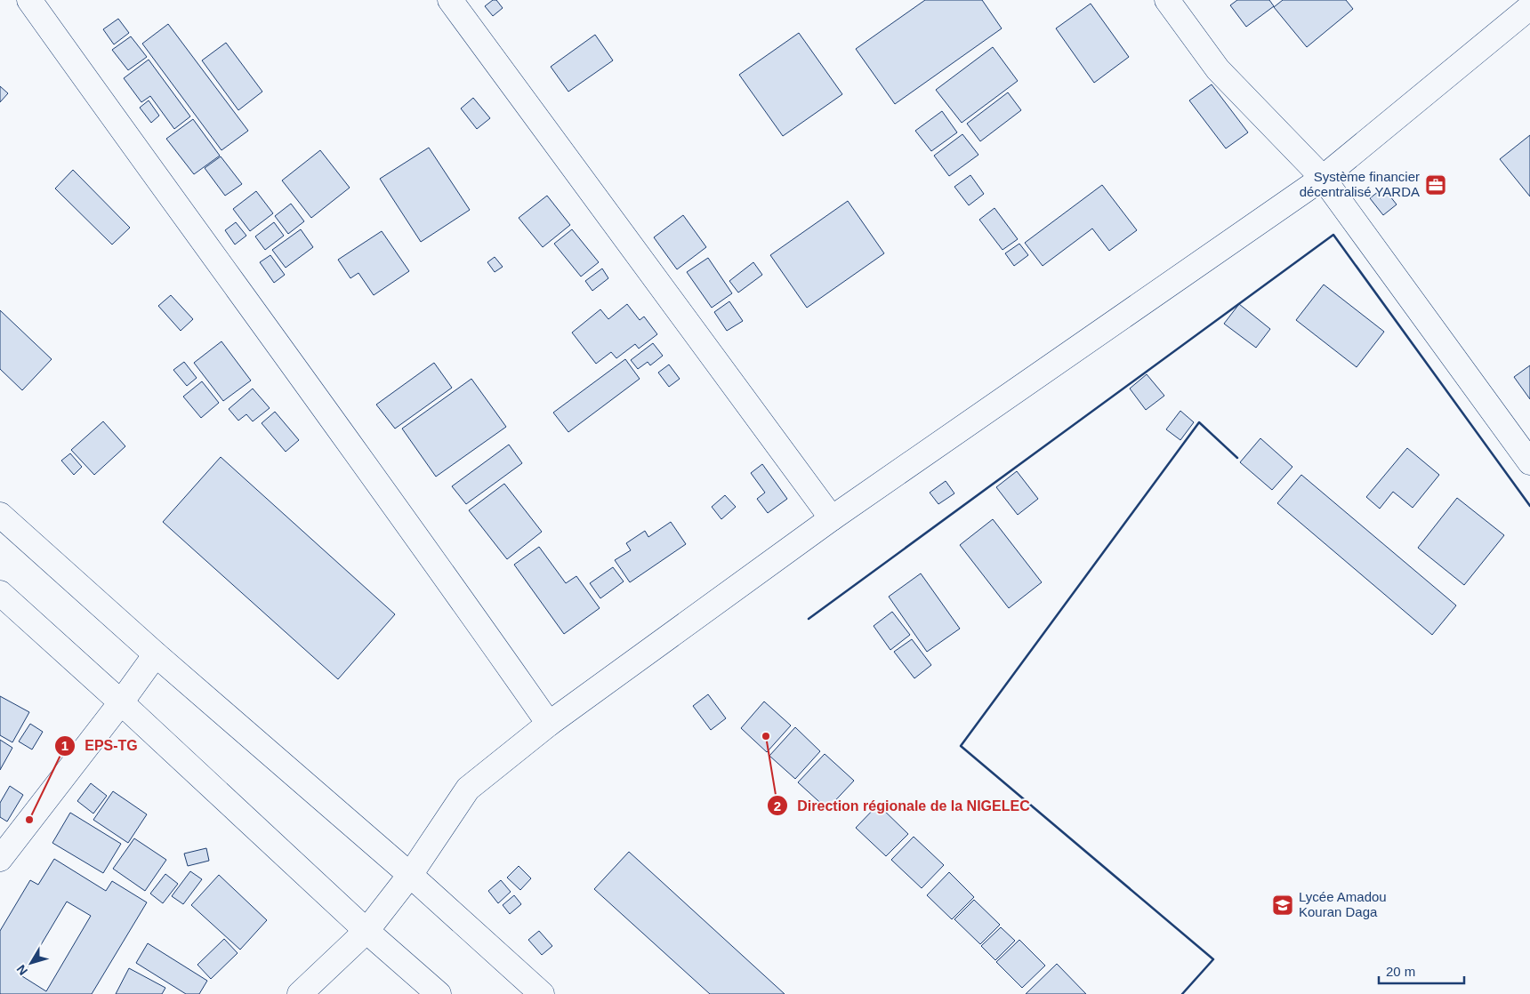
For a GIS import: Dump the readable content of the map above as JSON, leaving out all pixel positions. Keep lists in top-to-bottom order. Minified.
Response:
{"places":{"office":["Système financier décentralisé YARDA"],"other":["Direction régionale de la NIGELEC","EPS-TG"],"school or university":["Lycée Amadou Kouran Daga"]},"scale_bar":"20 m","north":"bottom left"}
